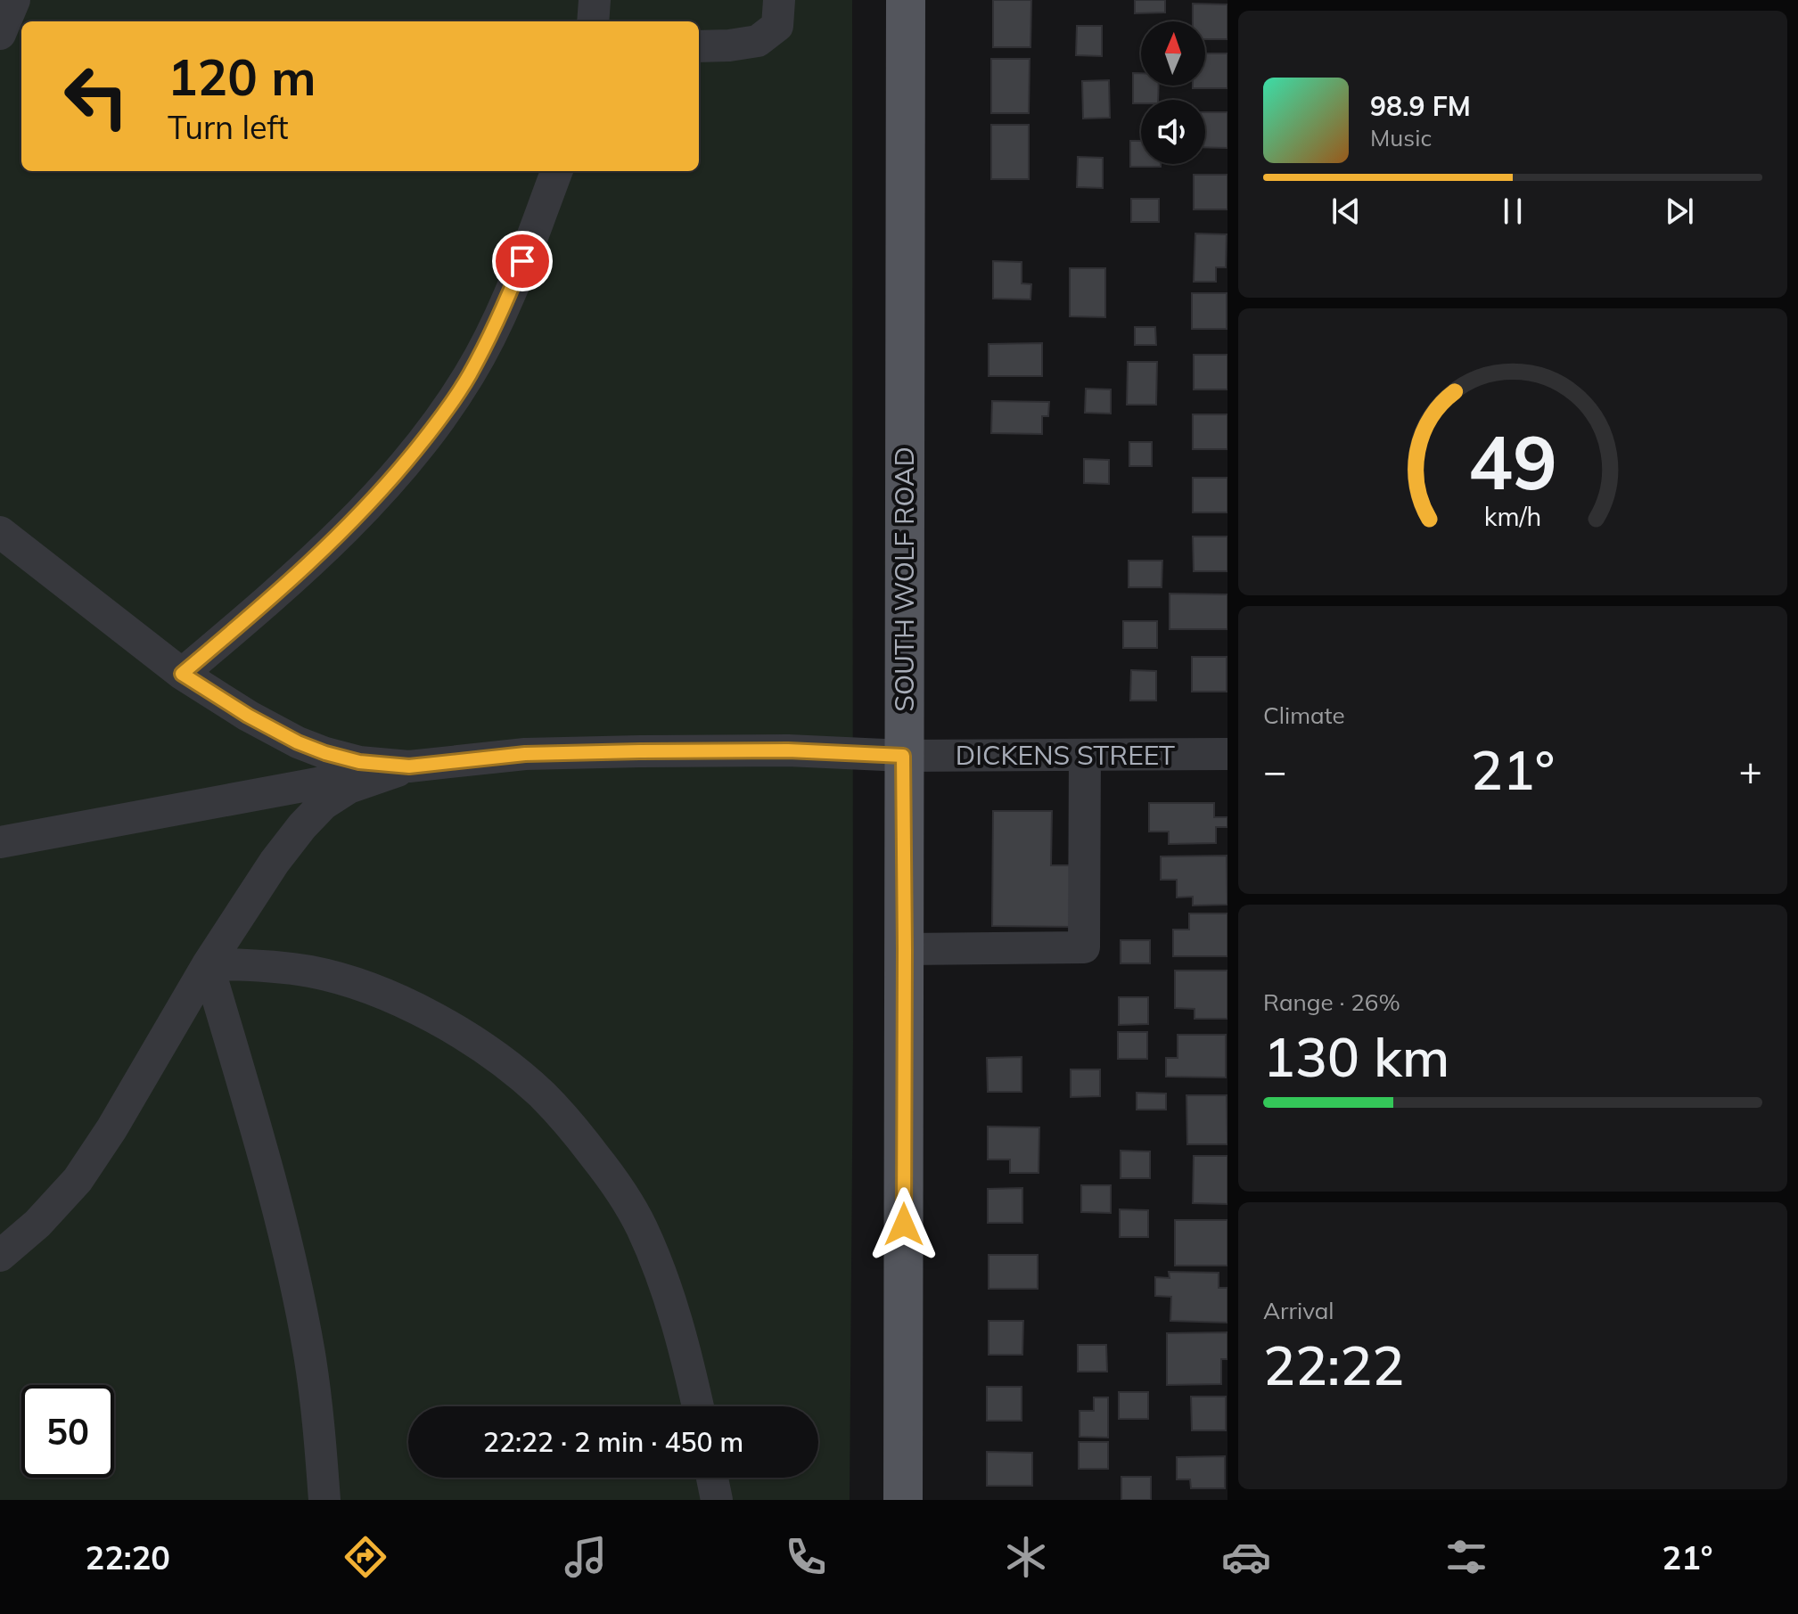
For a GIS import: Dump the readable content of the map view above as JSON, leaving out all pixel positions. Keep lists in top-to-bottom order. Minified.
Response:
{"streets":{"main road":["SOUTH WOLF ROAD"],"street":["DICKENS STREET"]},"crossings":[["SOUTH WOLF ROAD","DICKENS STREET"]],"north":"top","page":{"turn":["120 m","Turn left"],"song":["98.9 FM","Music"],"tile":["Climate",["Range · 26%","130 km"],["Arrival","22:22"]],"heat":["−","21°","+"],"limit":"50","trip":"22:22 · 2 min · 450 m","tabs":["22:20","21°"],"gauge":["49","km/h"]}}
